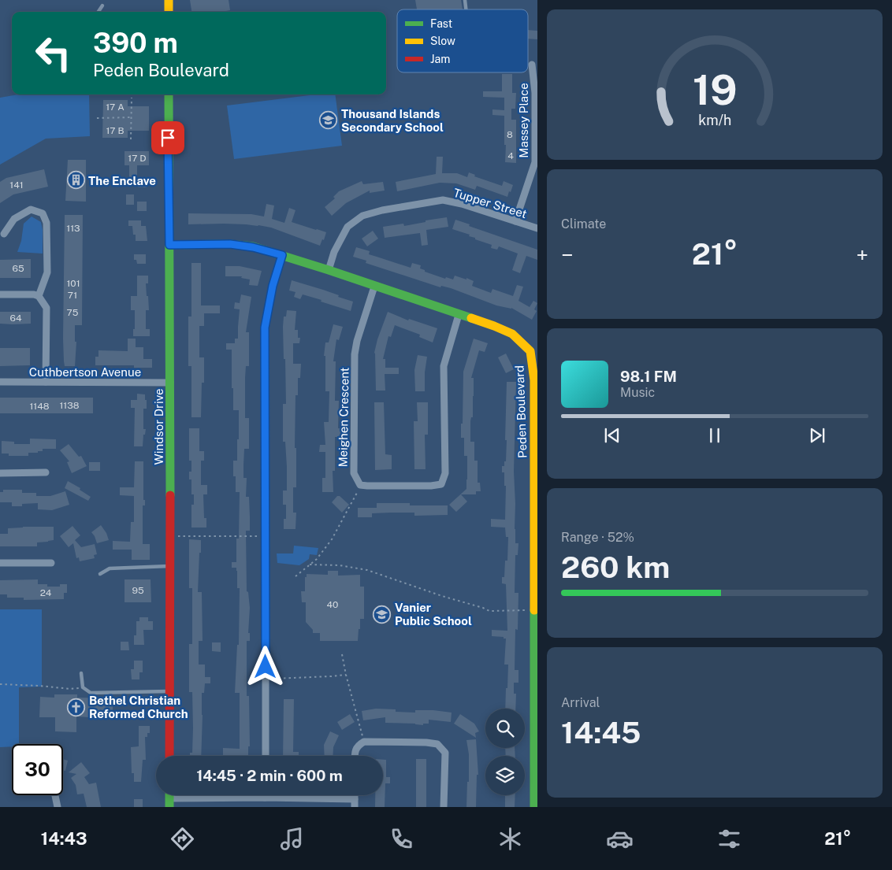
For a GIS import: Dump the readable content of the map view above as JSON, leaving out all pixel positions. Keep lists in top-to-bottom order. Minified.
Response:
{"streets":{"street":["Massey Place","Tupper Street","Cuthbertson Avenue","Peden Boulevard","Meighen Crescent","Windsor Drive"]},"crossings":[["Massey Place","Tupper Street"],["Tupper Street","Peden Boulevard"],["Cuthbertson Avenue","Windsor Drive"],["Peden Boulevard","Meighen Crescent"],["Peden Boulevard","Windsor Drive"]],"places":{"school or university":["Thousand Islands Secondary School","Vanier Public School"],"building":["The Enclave"],"church":["Bethel Christian Reformed Church"]},"house_numbers":["17 A","17 B","8","4","17 D","141","113","65","101","71","75","64","1138","1148","95","24","40"],"legend":["Fast","Slow","Jam"],"page":{"turn":["390 m","Peden Boulevard"],"tile":["Climate",["Range · 52%","260 km"],["Arrival","14:45"]],"heat":["−","21°","+"],"song":["98.1 FM","Music"],"limit":"30","trip":"14:45 · 2 min · 600 m","tabs":["14:43","21°"],"gauge":["19","km/h"]}}
